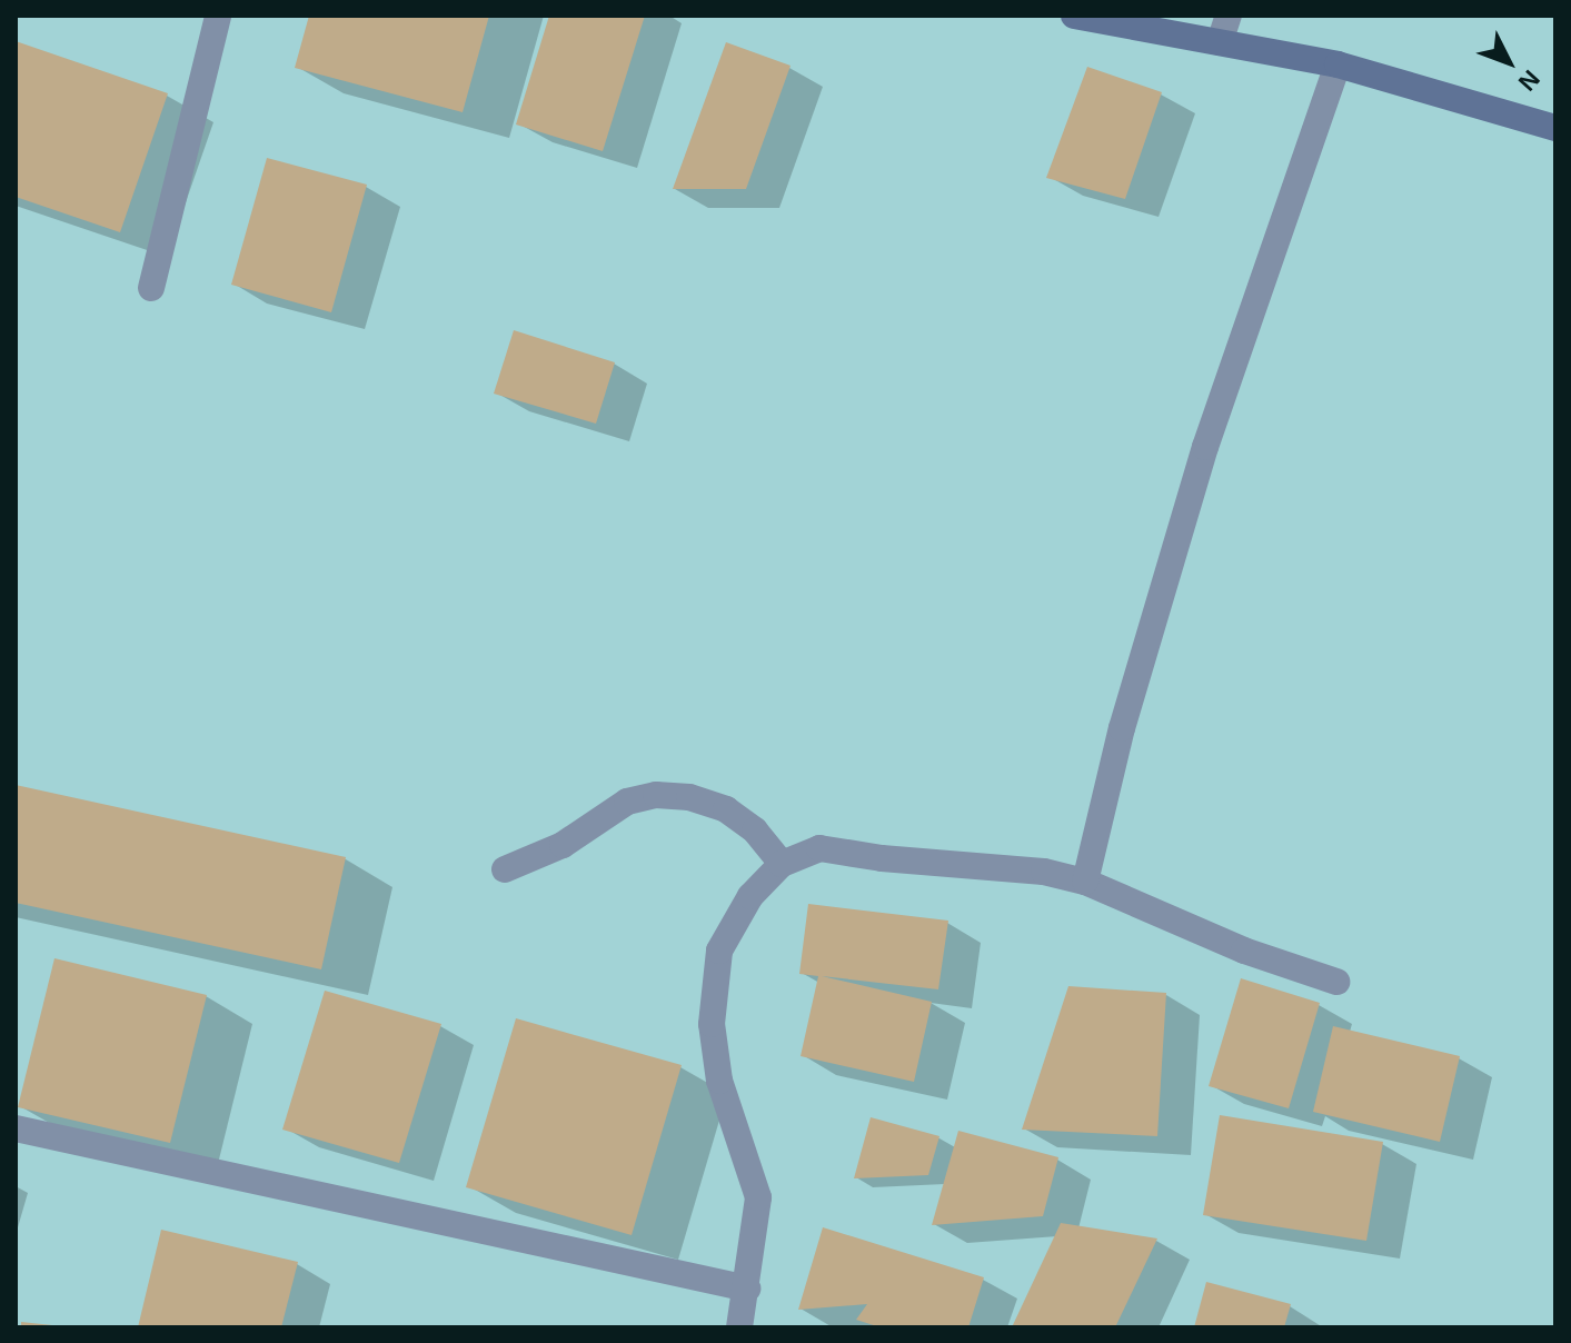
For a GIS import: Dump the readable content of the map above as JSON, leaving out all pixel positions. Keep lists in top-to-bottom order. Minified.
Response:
{"north":"bottom right"}
